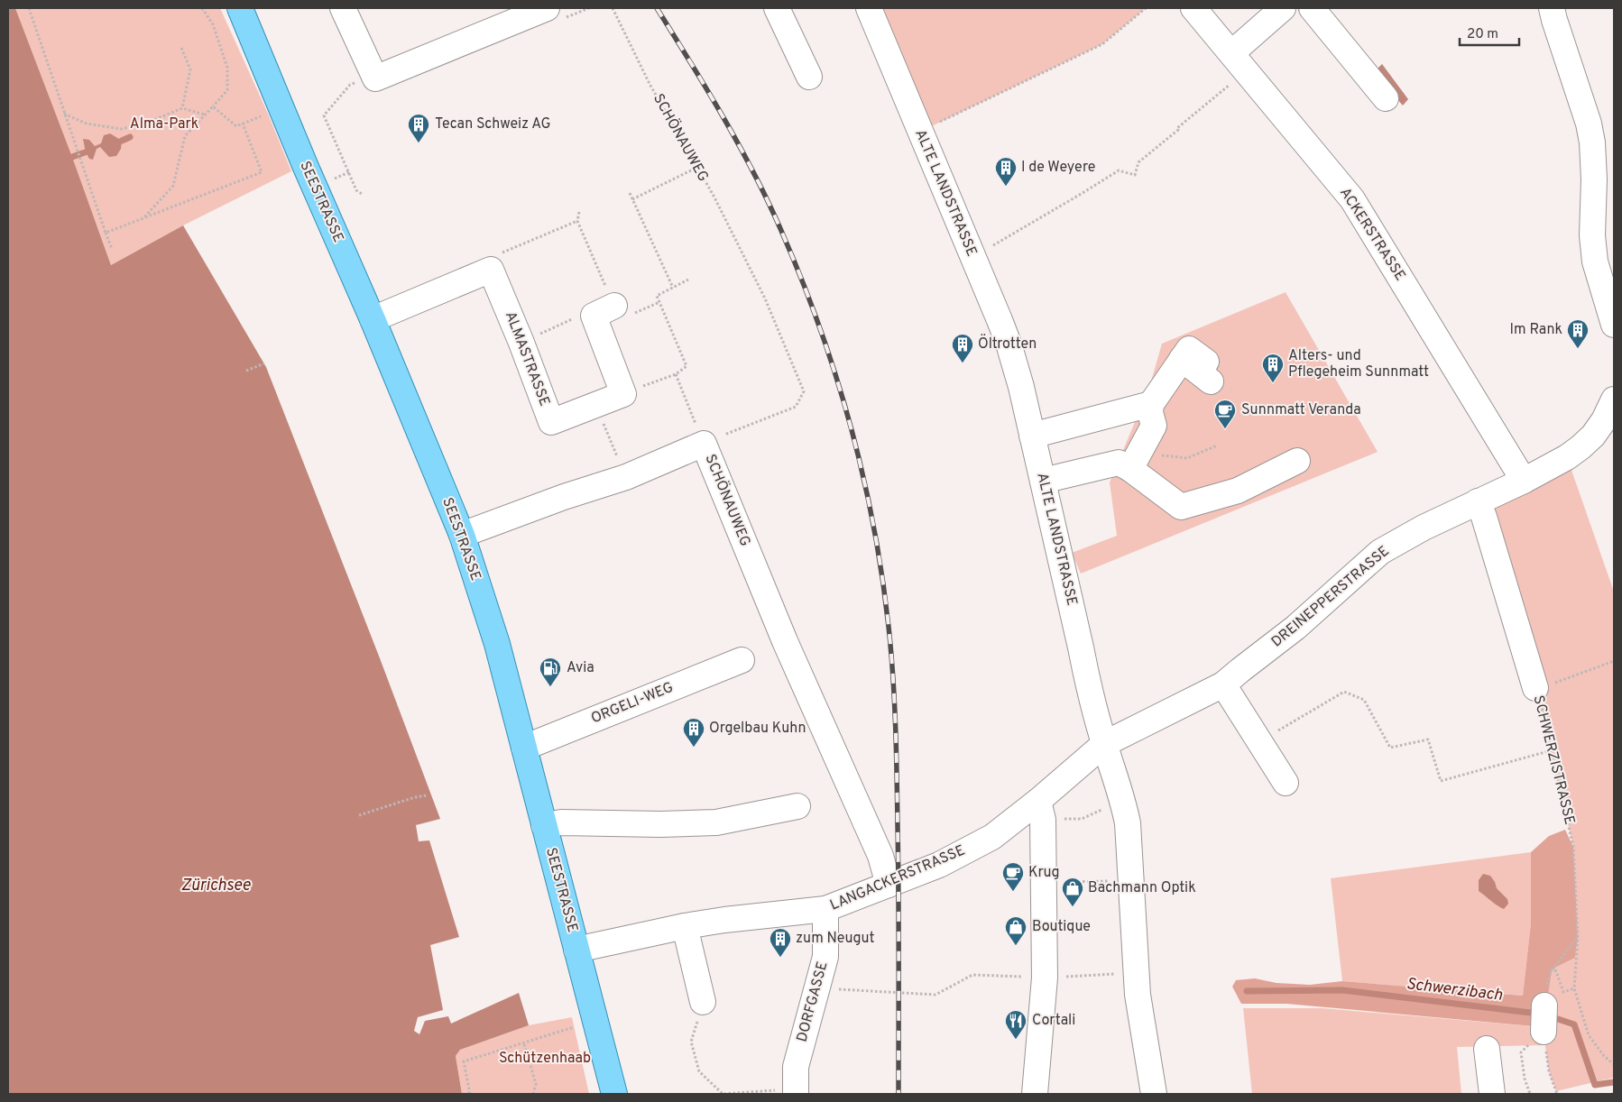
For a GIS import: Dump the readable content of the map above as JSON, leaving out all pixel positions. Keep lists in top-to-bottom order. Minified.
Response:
{"streets":{"main road":["SEESTRASSE"],"street":["SCHÖNAUWEG","ALTE LANDSTRASSE","ACKERSTRASSE","ALMASTRASSE","DREINEPPERSTRASSE","ORGELI-WEG","SCHWERZISTRASSE","LANGACKERSTRASSE","DORFGASSE"]},"crossings":[["SCHÖNAUWEG","LANGACKERSTRASSE"],["ALTE LANDSTRASSE","DREINEPPERSTRASSE"],["ALTE LANDSTRASSE","LANGACKERSTRASSE"],["SEESTRASSE","ALMASTRASSE"],["SEESTRASSE","ORGELI-WEG"],["SEESTRASSE","LANGACKERSTRASSE"],["ACKERSTRASSE","DREINEPPERSTRASSE"],["DREINEPPERSTRASSE","SCHWERZISTRASSE"],["DREINEPPERSTRASSE","LANGACKERSTRASSE"],["LANGACKERSTRASSE","DORFGASSE"]],"water":["Zürichsee","Schwerzibach"],"parks":["Alma-Park","Schützenhaab"],"places":{"building":["Tecan Schweiz AG","I de Weyere","Im Rank","Öltrotten","Alters- und Pflegeheim Sunnmatt","Orgelbau Kuhn","zum Neugut"],"cafe":["Sunnmatt Veranda","Krug"],"fuel station":["Avia"],"shop":["Bachmann Optik","Boutique"],"restaurant":["Cortali"]},"scale_bar":"20 m"}
